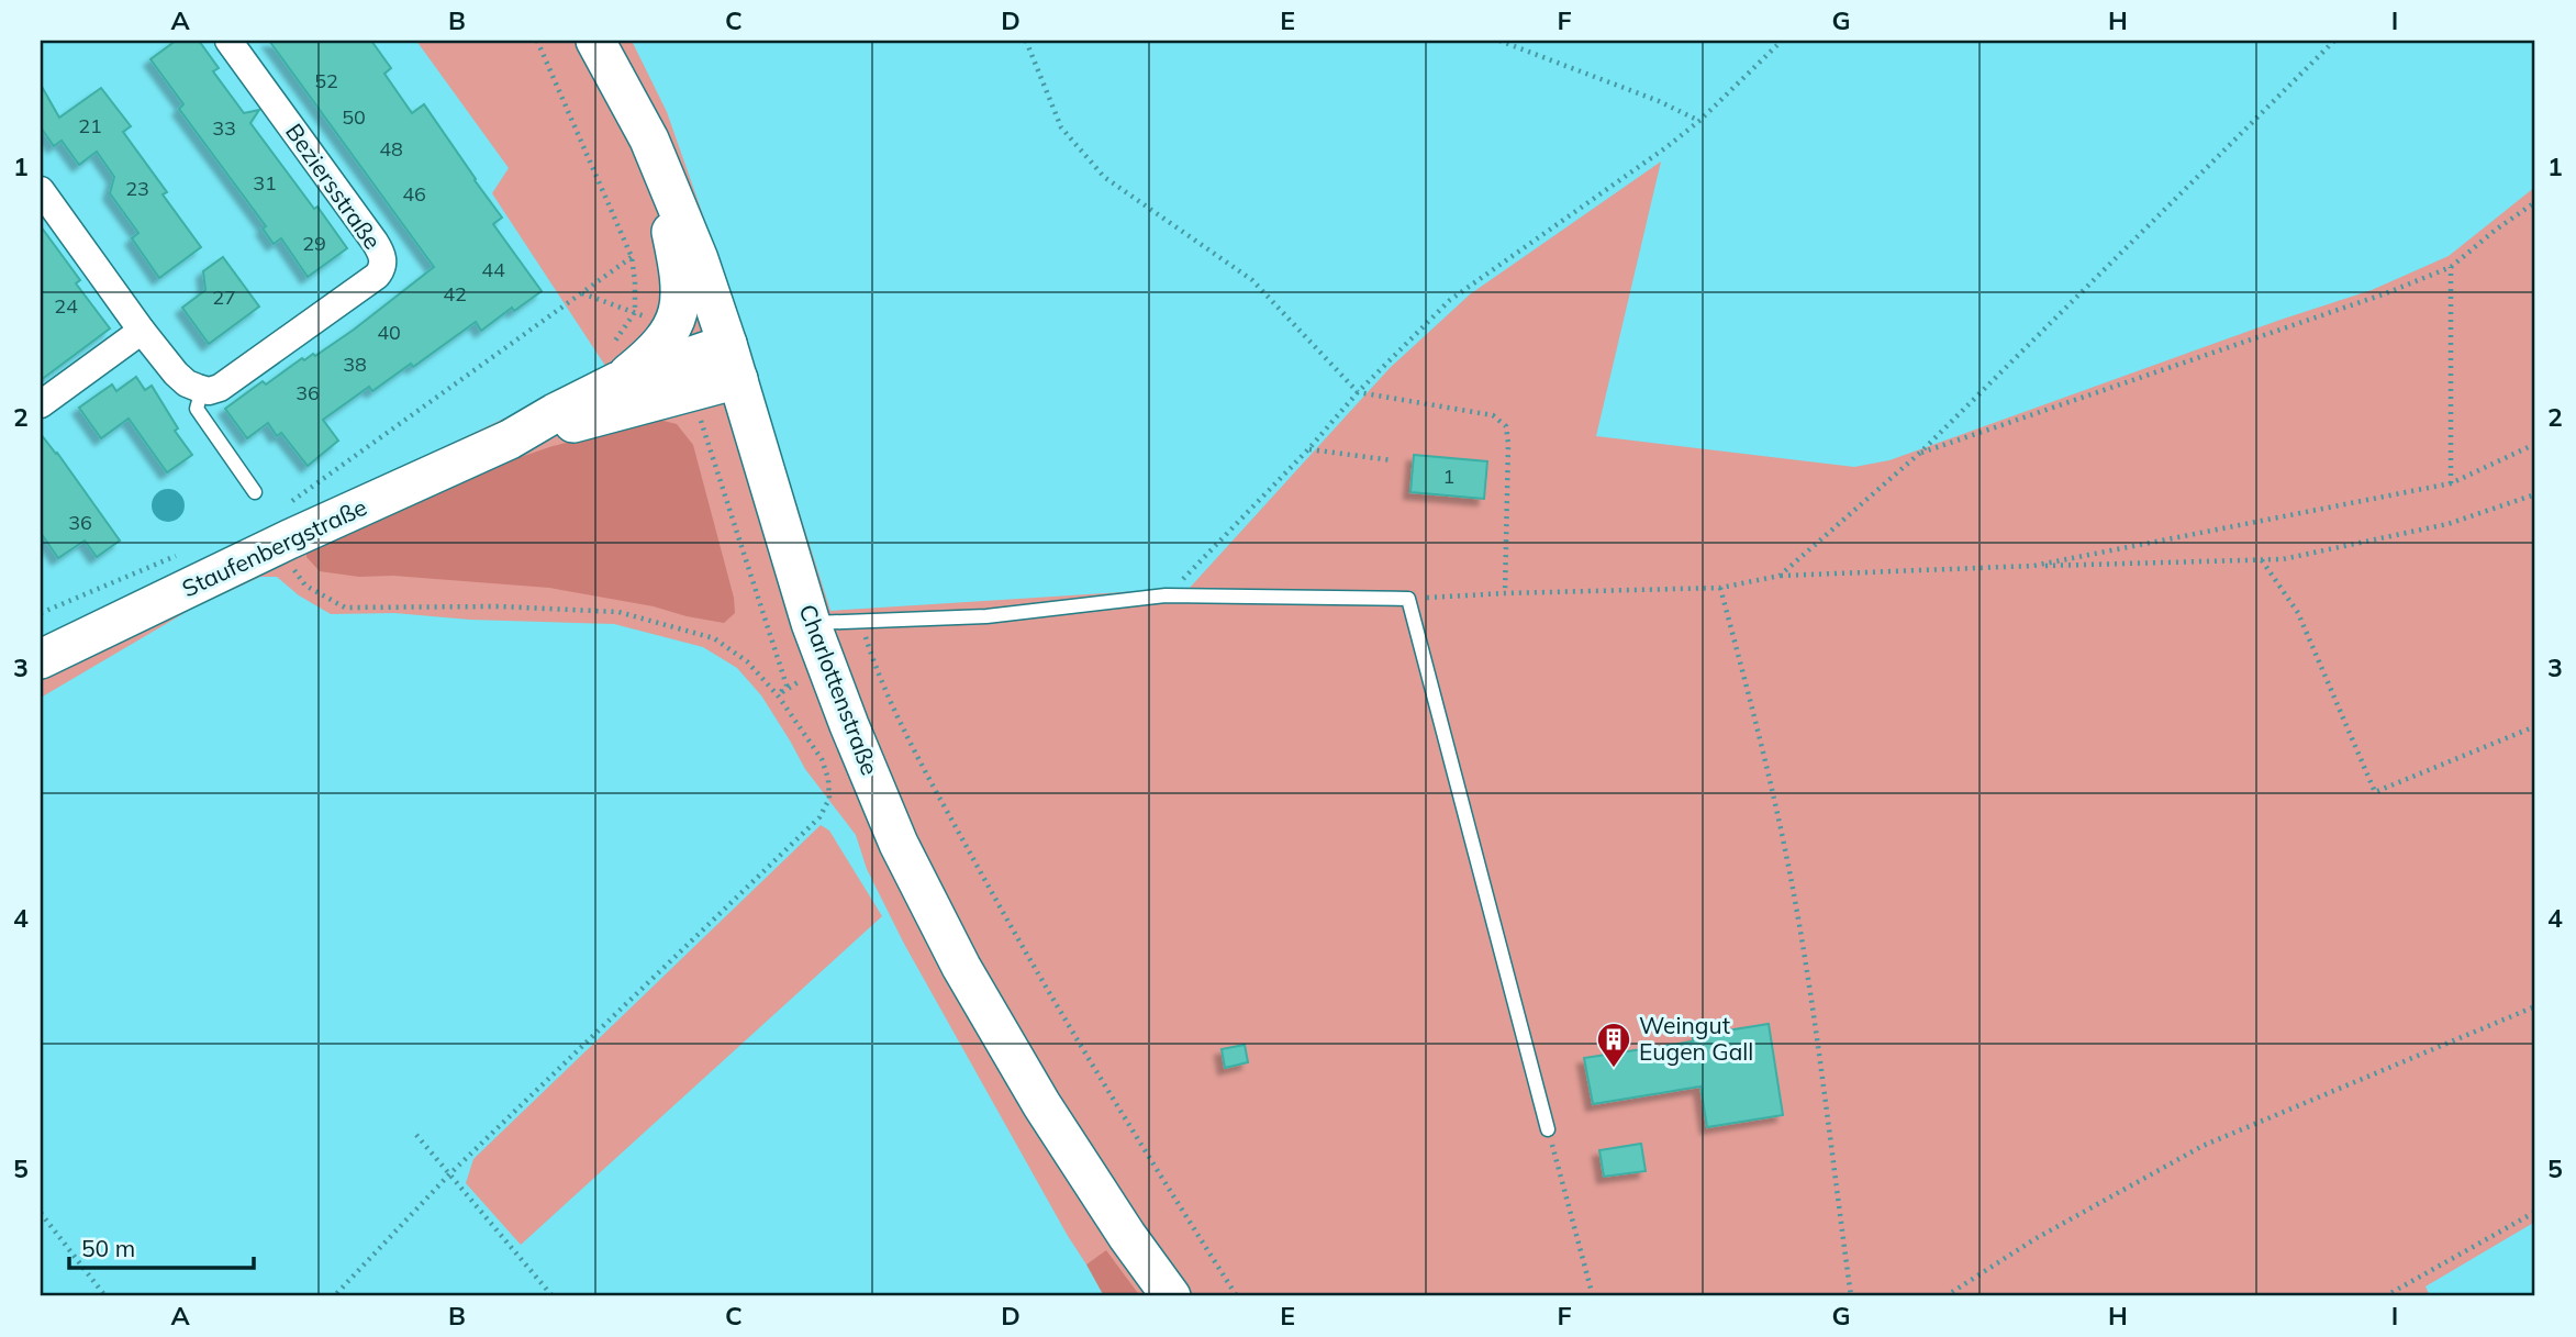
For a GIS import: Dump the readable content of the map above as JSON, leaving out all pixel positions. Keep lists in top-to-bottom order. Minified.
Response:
{"streets":{"main road":["Staufenbergstraße","Charlottenstraße"],"street":["Beziersstraße"]},"crossings":[["Staufenbergstraße","Charlottenstraße"]],"places":{"building":["Weingut Eugen Gall"]},"house_numbers":["52","50","21","33","48","31","23","46","29","44","42","27","24","40","38","36","1","36"],"scale_bar":"50 m","grid":{"columns":["A","B","C","D","E","F","G","H","I"],"rows":["1","2","3","4","5"]}}
